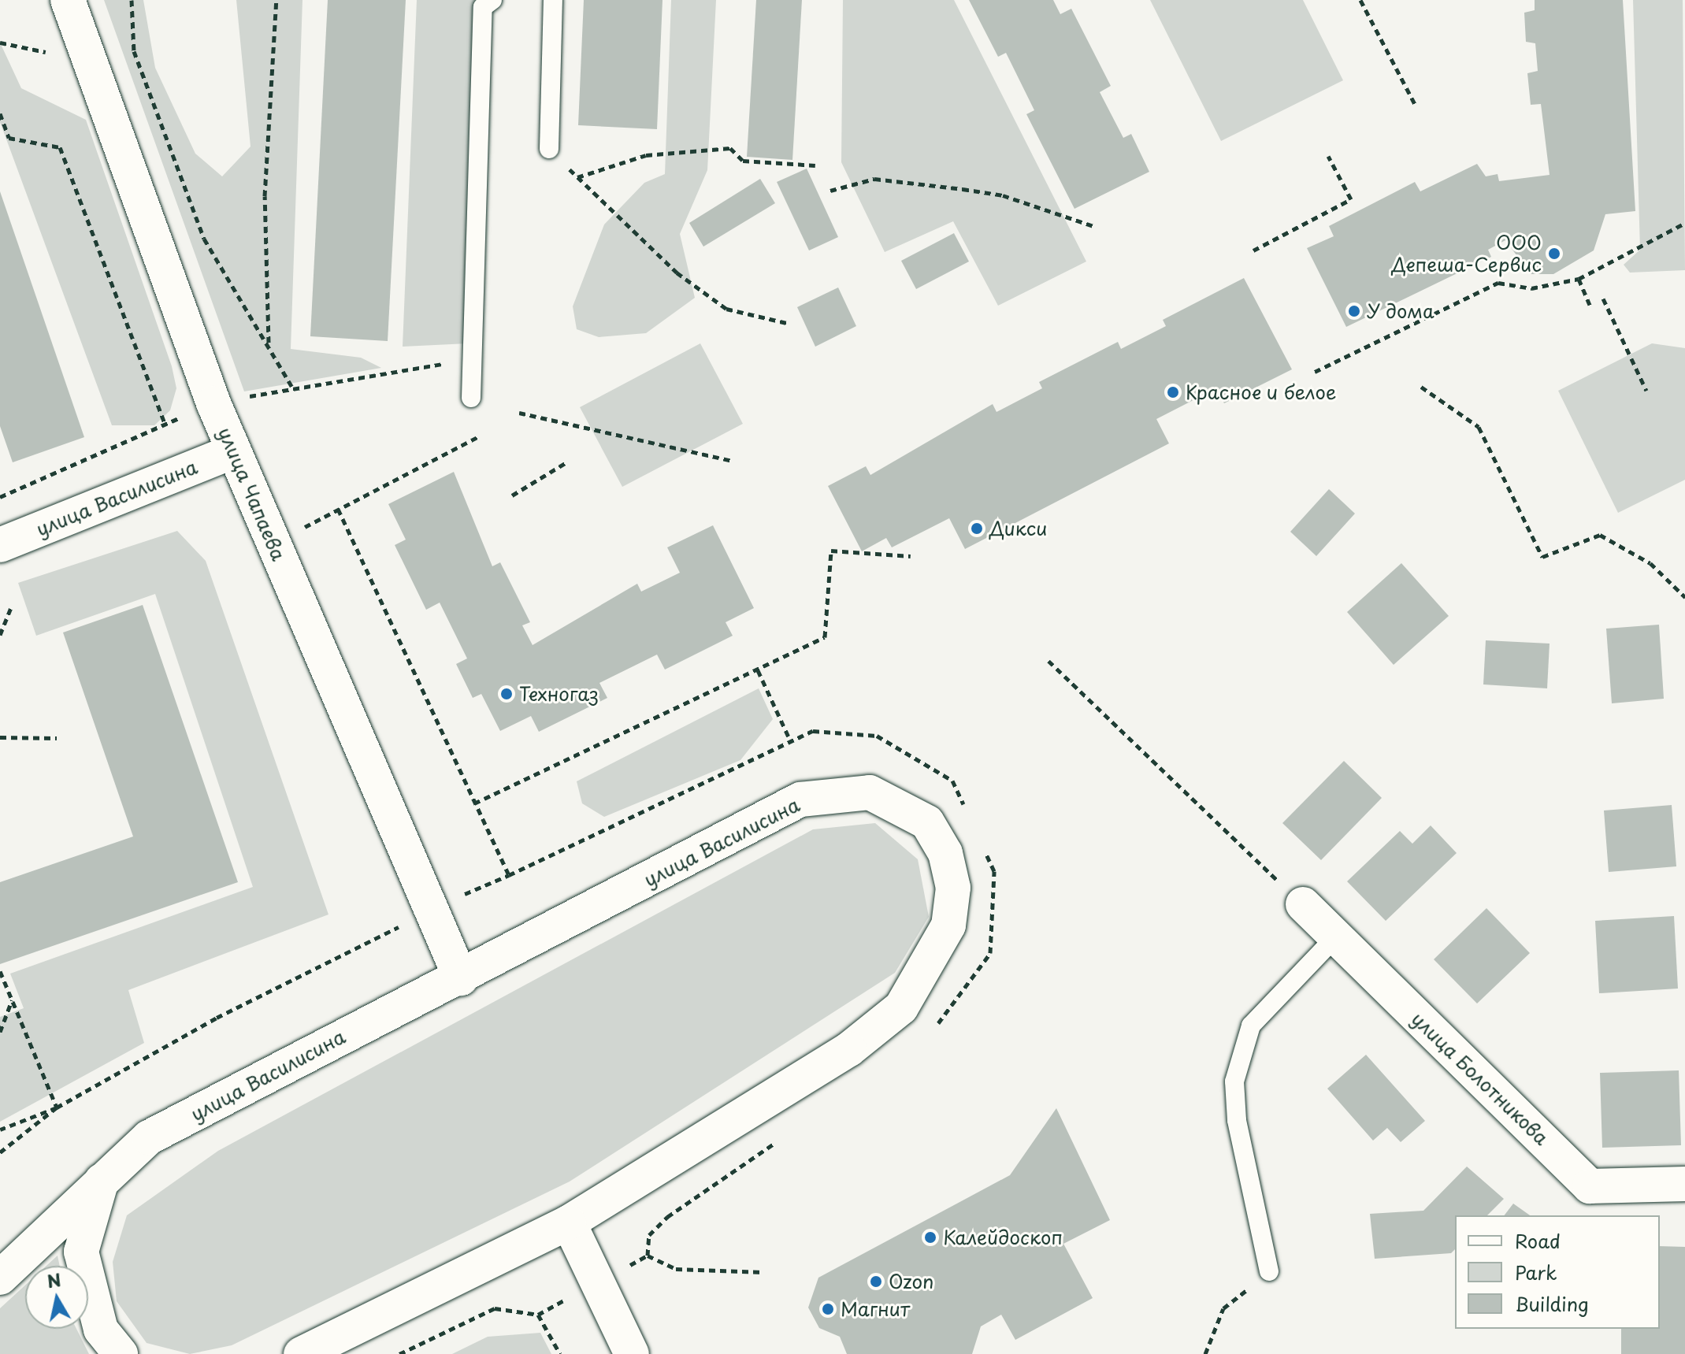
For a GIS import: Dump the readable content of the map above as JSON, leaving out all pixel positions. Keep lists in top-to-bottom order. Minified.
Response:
{"streets":{"street":["улица Чапаева","улица Василисина","улица Болотникова"]},"crossings":[["улица Чапаева","улица Василисина"]],"places":["ООО Депеша-Сервис","У дома","Красное и белое","Дикси","Техногаз","Калейдоскоп","Ozon","Магнит"],"legend":["Road","Park","Building"],"north":"top"}
